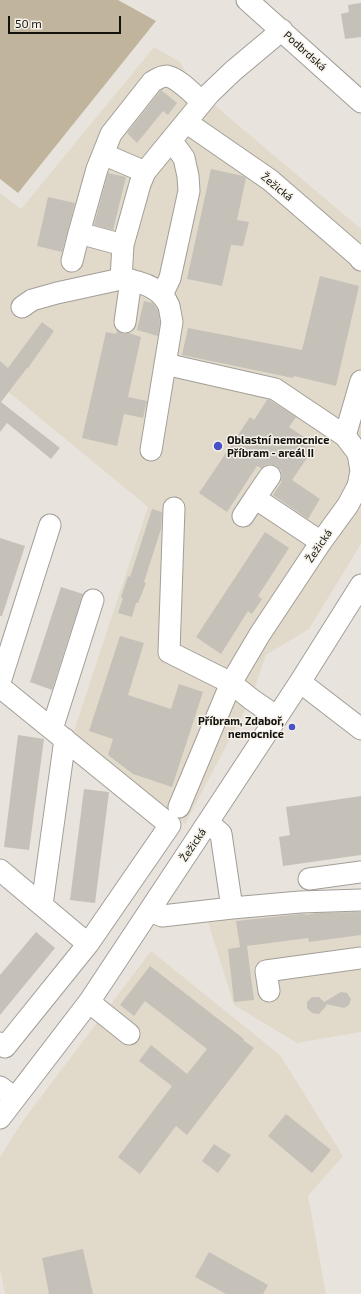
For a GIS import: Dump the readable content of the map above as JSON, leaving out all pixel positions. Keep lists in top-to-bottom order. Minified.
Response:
{"streets":{"street":["Podbrdská","Žežická"]},"places":["Oblastní nemocnice Příbram - areál II","Příbram, Zdaboř, nemocnice"],"scale_bar":"50 m"}
